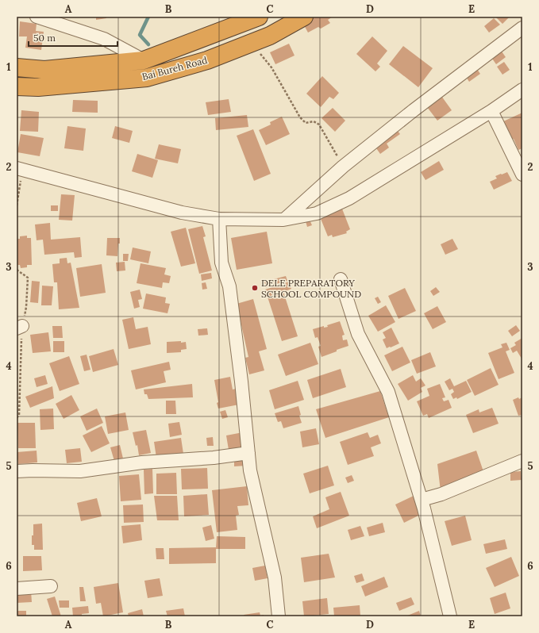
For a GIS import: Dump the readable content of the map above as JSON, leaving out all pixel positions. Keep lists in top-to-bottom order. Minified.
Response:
{"streets":{"highway":["Bai Bureh Road"]},"places":["DELE PREPARATORY SCHOOL COMPOUND"],"scale_bar":"50 m","grid":{"columns":["A","B","C","D","E"],"rows":["1","2","3","4","5","6"]}}
